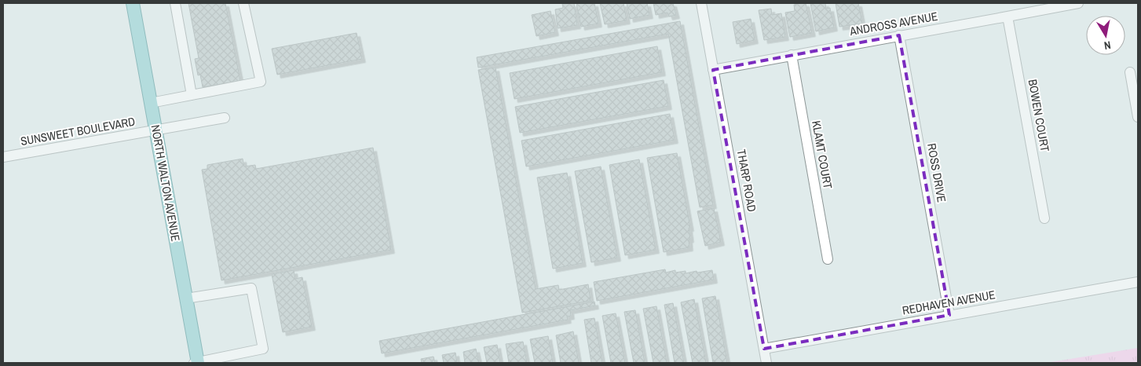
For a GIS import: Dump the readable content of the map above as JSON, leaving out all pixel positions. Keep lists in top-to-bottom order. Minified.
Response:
{"streets":{"main road":["NORTH WALTON AVENUE"],"street":["ANDROSS AVENUE","BOWEN COURT","SUNSWEET BOULEVARD","KLAMT COURT","ROSS DRIVE","THARP ROAD","REDHAVEN AVENUE"]},"crossings":[["ANDROSS AVENUE","BOWEN COURT"],["ANDROSS AVENUE","KLAMT COURT"],["ANDROSS AVENUE","ROSS DRIVE"],["ANDROSS AVENUE","THARP ROAD"],["SUNSWEET BOULEVARD","NORTH WALTON AVENUE"],["ROSS DRIVE","REDHAVEN AVENUE"],["THARP ROAD","REDHAVEN AVENUE"]],"north":"bottom"}
